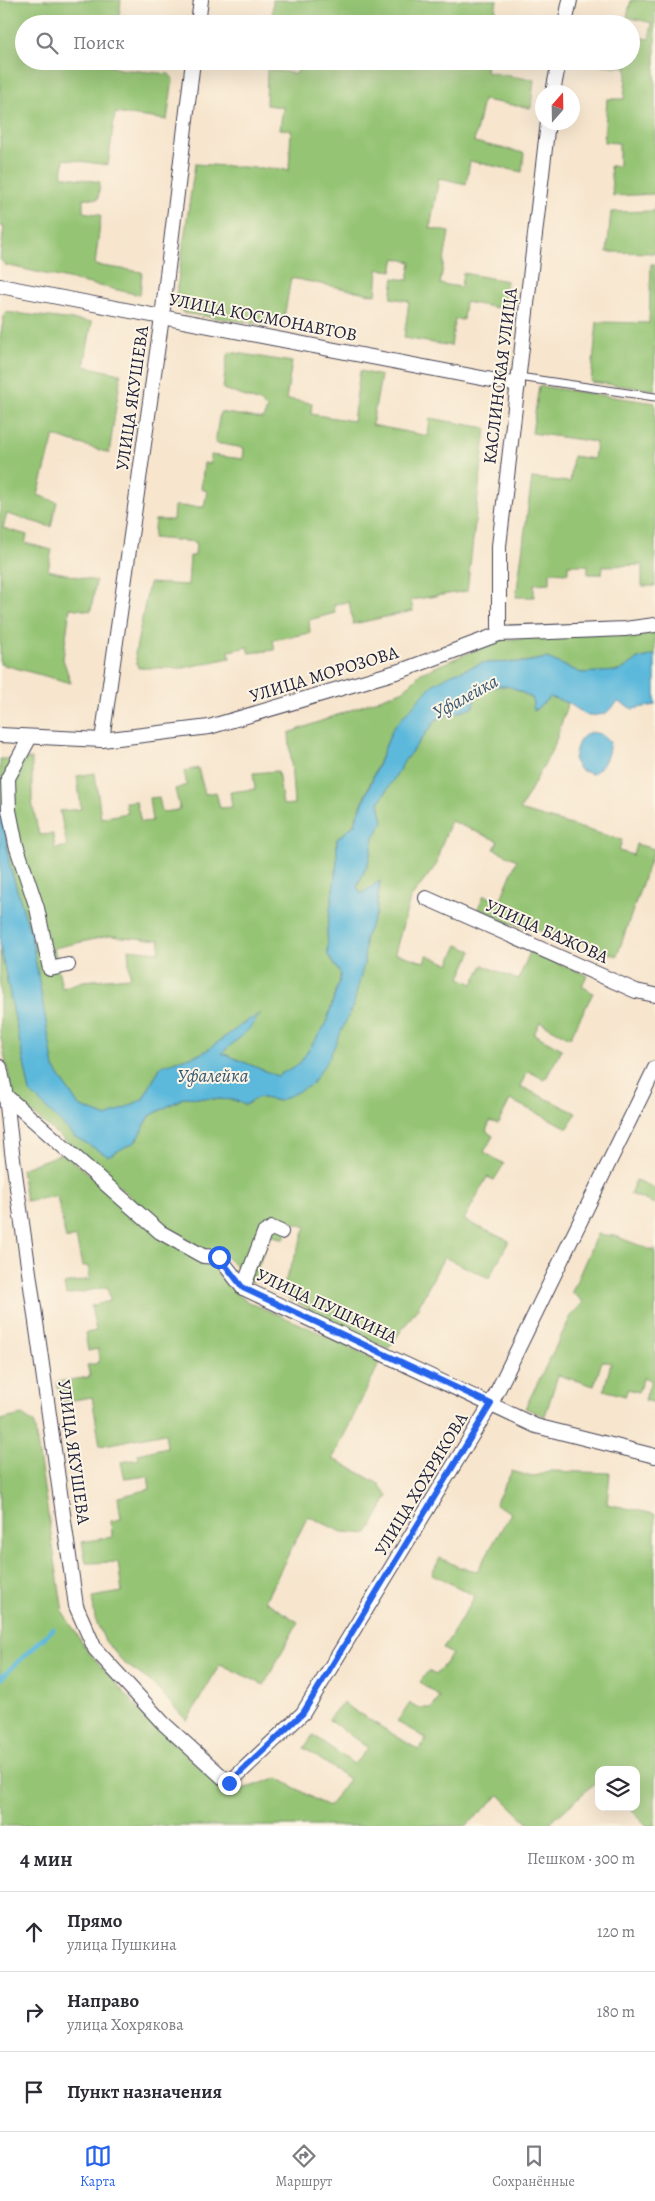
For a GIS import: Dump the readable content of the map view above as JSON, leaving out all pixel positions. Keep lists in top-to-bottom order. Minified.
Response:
{"streets":{"street":["УЛИЦА КОСМОНАВТОВ","КАСЛИНСКАЯ УЛИЦА","УЛИЦА ЯКУШЕВА","УЛИЦА МОРОЗОВА","УЛИЦА БАЖОВА","УЛИЦА ПУШКИНА","УЛИЦА ХОХРЯКОВА"]},"crossings":[["УЛИЦА КОСМОНАВТОВ","КАСЛИНСКАЯ УЛИЦА"],["УЛИЦА КОСМОНАВТОВ","УЛИЦА ЯКУШЕВА"],["КАСЛИНСКАЯ УЛИЦА","УЛИЦА МОРОЗОВА"],["УЛИЦА ЯКУШЕВА","УЛИЦА МОРОЗОВА"],["УЛИЦА ЯКУШЕВА","УЛИЦА ПУШКИНА"],["УЛИЦА ЯКУШЕВА","УЛИЦА ХОХРЯКОВА"],["УЛИЦА ПУШКИНА","УЛИЦА ХОХРЯКОВА"]],"water":["Уфалейка"],"north":"top","page":{"search":"Поиск","heading":["4 мин","Пешком · 300 m"],"list":[["Прямо","улица Пушкина","120 m"],["Направо","улица Хохрякова","180 m"],"Пункт назначения"],"nav":["Карта","Маршрут","Сохранённые"]}}
